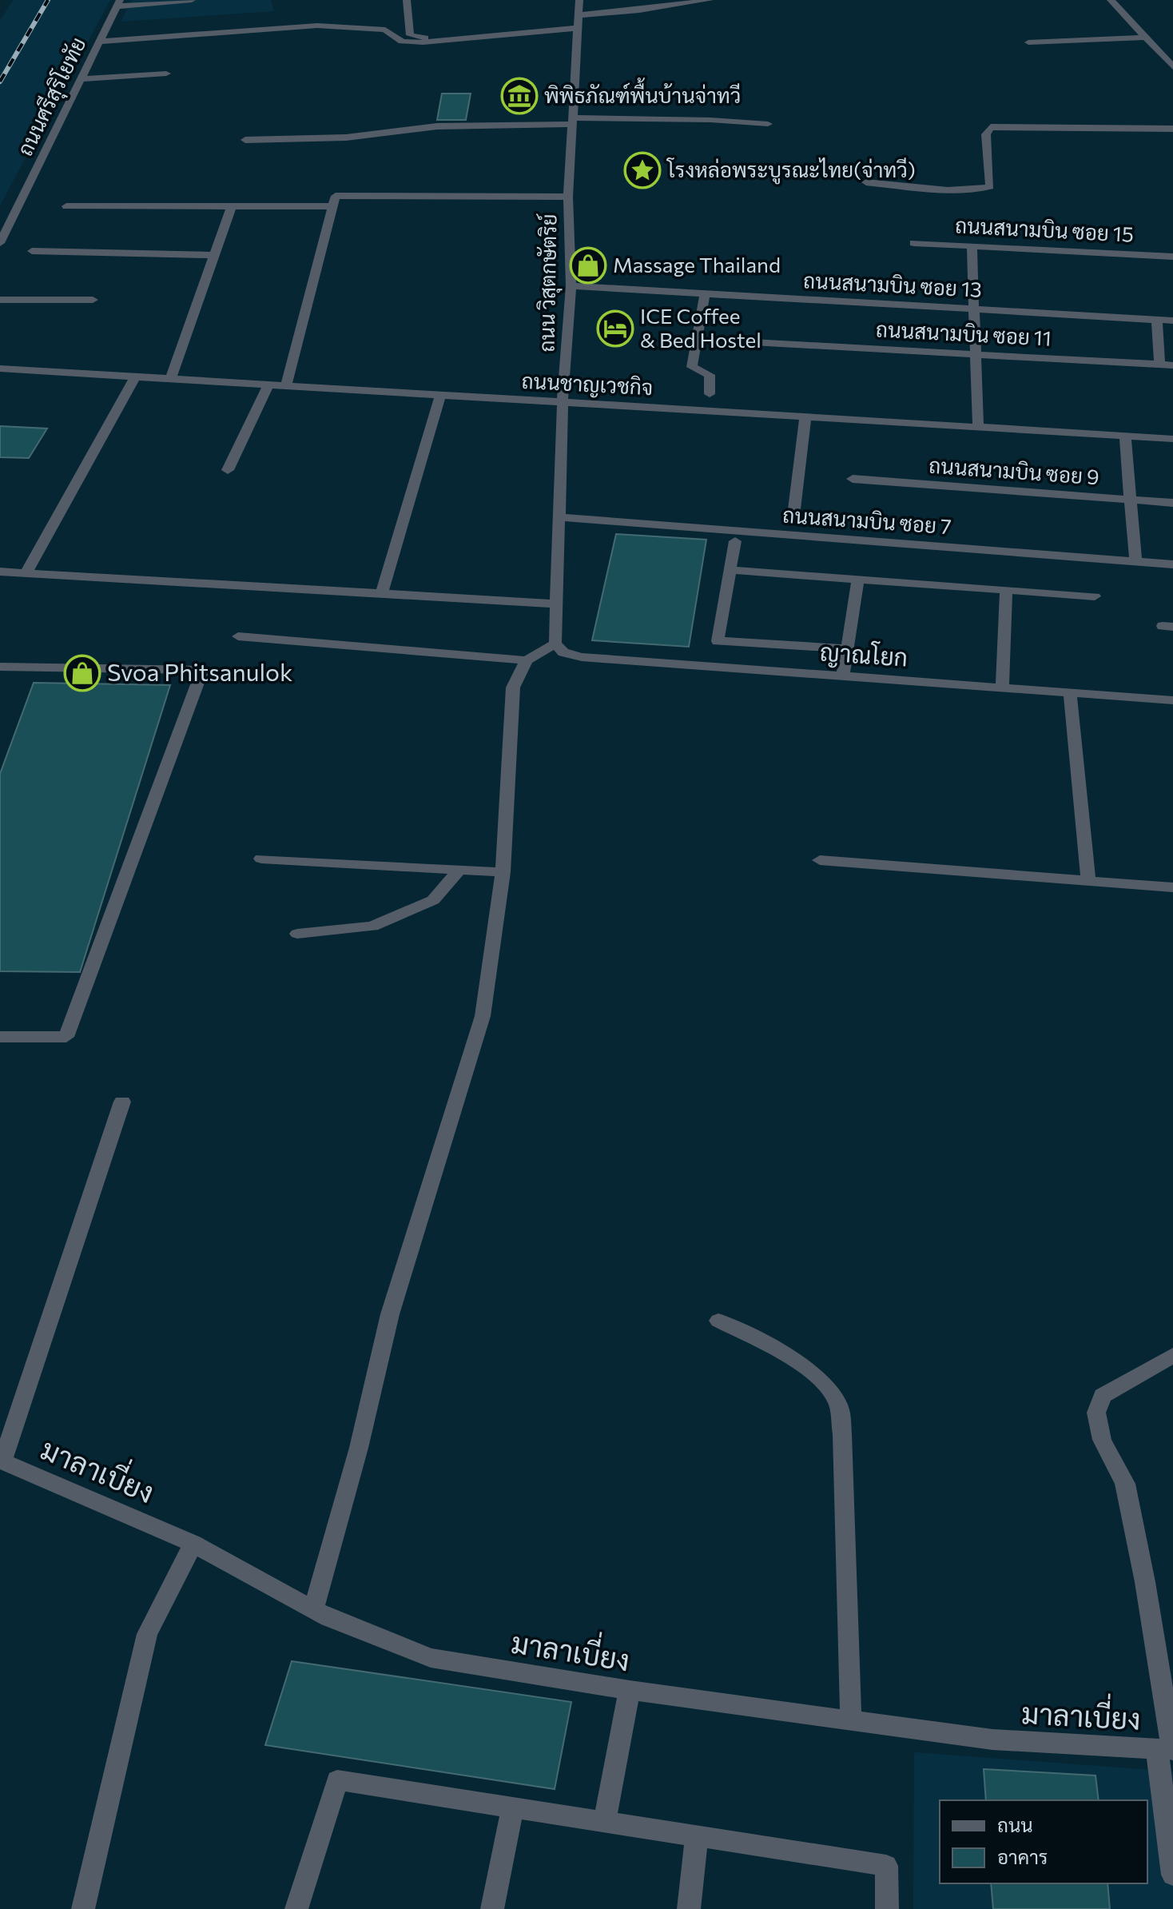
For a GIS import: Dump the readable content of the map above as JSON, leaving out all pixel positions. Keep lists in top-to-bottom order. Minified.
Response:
{"streets":{"street":["ถนนศรีสุริโยทัย","ถนนสนามบิน ซอย 15","ถนน วิสุตกษัตริย์","ถนนสนามบิน ซอย 13","ถนนสนามบิน ซอย 11","ถนนชาญเวชกิจ","ถนนสนามบิน ซอย 9","ถนนสนามบิน ซอย 7","ญาณโยก","มาลาเบี่ยง"]},"crossings":[["ถนน วิสุตกษัตริย์","ถนนสนามบิน ซอย 13"],["ถนน วิสุตกษัตริย์","ถนนชาญเวชกิจ"],["ถนน วิสุตกษัตริย์","ถนนสนามบิน ซอย 7"],["ถนน วิสุตกษัตริย์","ญาณโยก"]],"places":{"museum":["พิพิธภัณฑ์พื้นบ้านจ่าทวี"],"place":["โรงหล่อพระบูรณะไทย(จ่าทวี)"],"shop":["Massage Thailand","Svoa Phitsanulok"],"hotel":["ICE Coffee & Bed Hostel"]},"legend":["ถนน","อาคาร"]}
